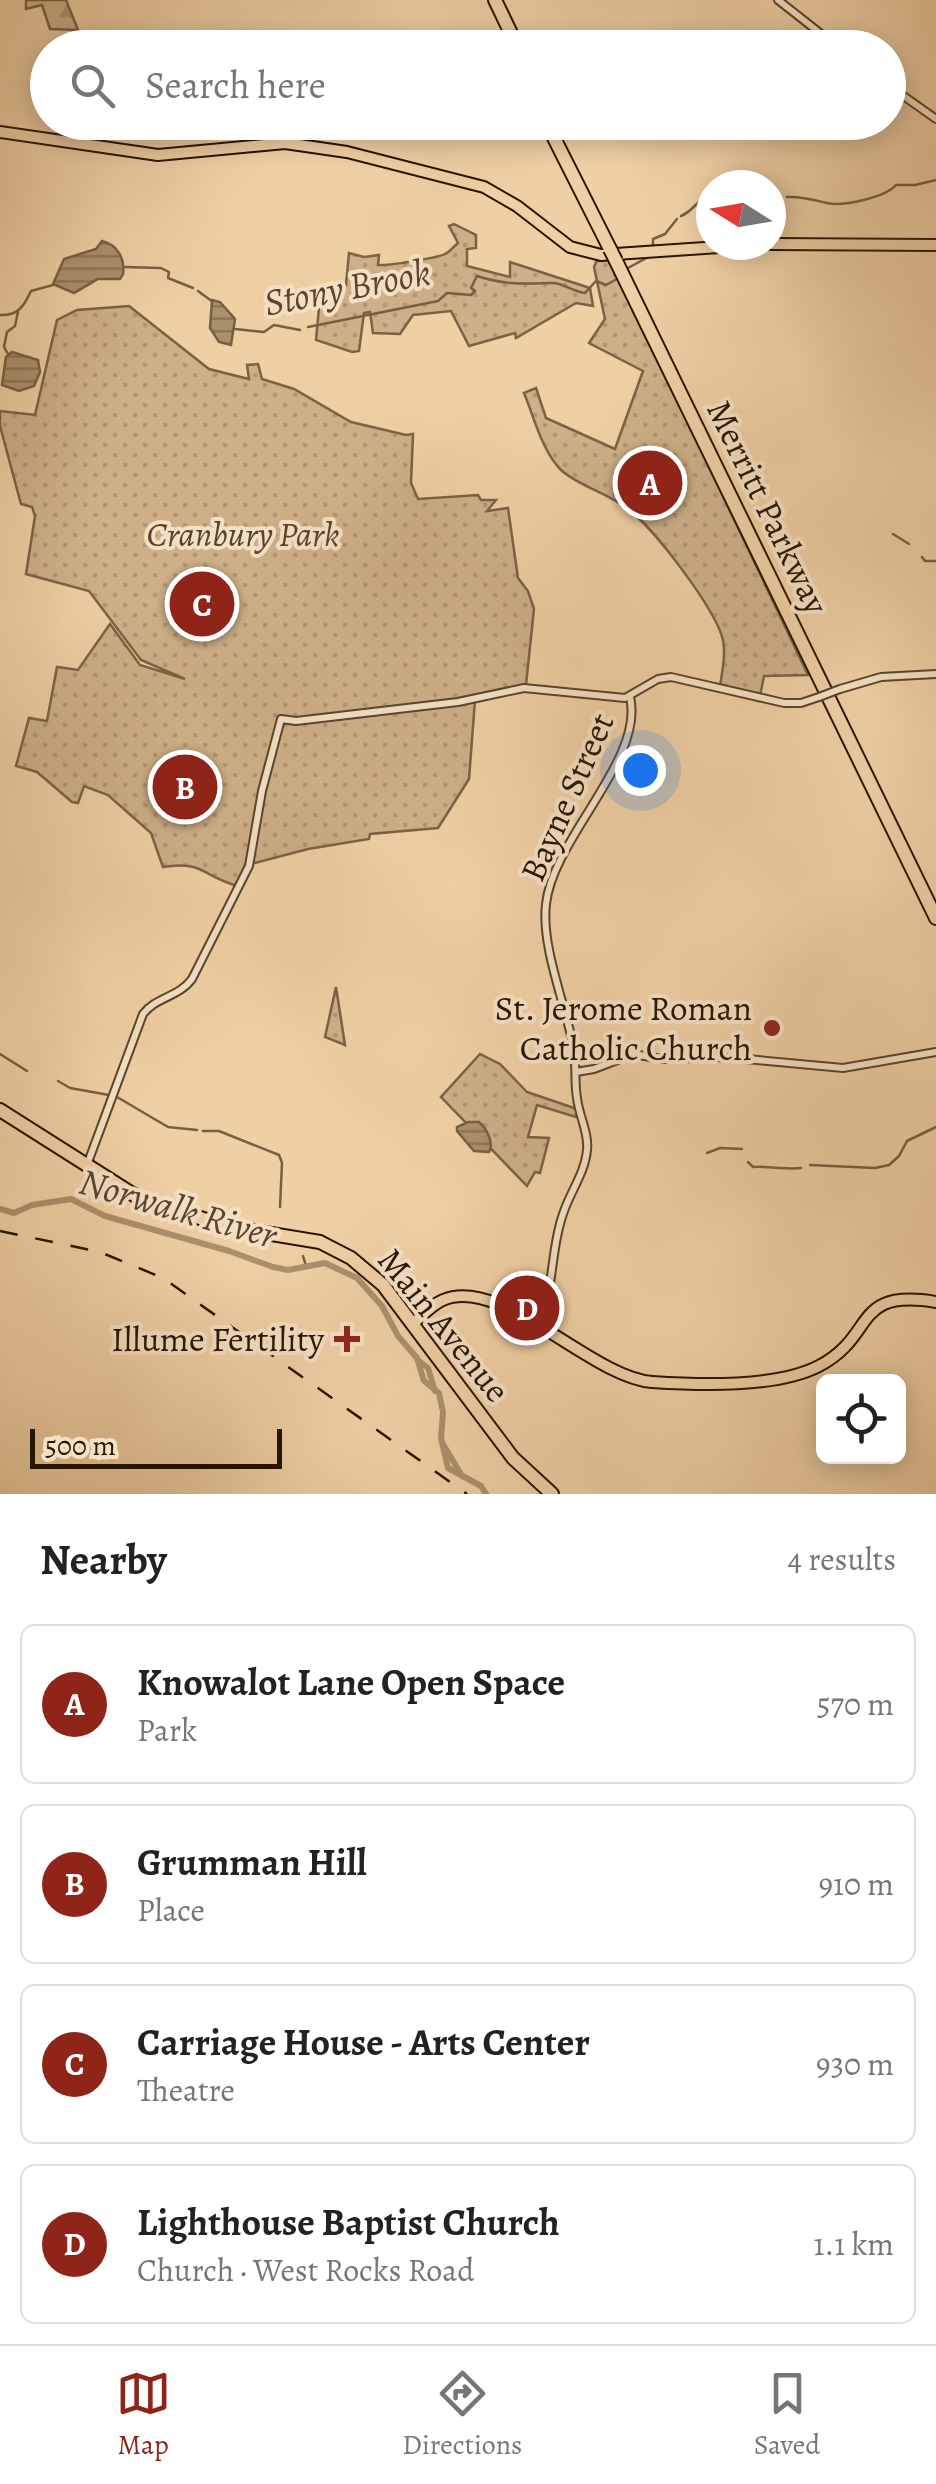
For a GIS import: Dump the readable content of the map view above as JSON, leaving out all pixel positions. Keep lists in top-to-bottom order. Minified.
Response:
{"streets":{"highway":["Merritt Parkway","Main Avenue"],"street":["Bayne Street"]},"water":["Stony Brook","Norwalk River"],"parks":["Cranbury Park"],"places":{"other":["St. Jerome Roman Catholic Church"],"health":["Illume Fertility"]},"scale_bar":"500 m","north":"left","page":{"search":"Search here","pins":["A","C","B","D"],"scale":"500 m","heading":["Nearby","4 results"],"list":[{"mark":"A","name":"Knowalot Lane Open Space","note":"Park","value":"570 m"},{"mark":"B","name":"Grumman Hill","note":"Place","value":"910 m"},{"mark":"C","name":"Carriage House - Arts Center","note":"Theatre","value":"930 m"},{"mark":"D","name":"Lighthouse Baptist Church","note":"Church · West Rocks Road","value":"1.1 km"}],"nav":["Map","Directions","Saved"]}}
